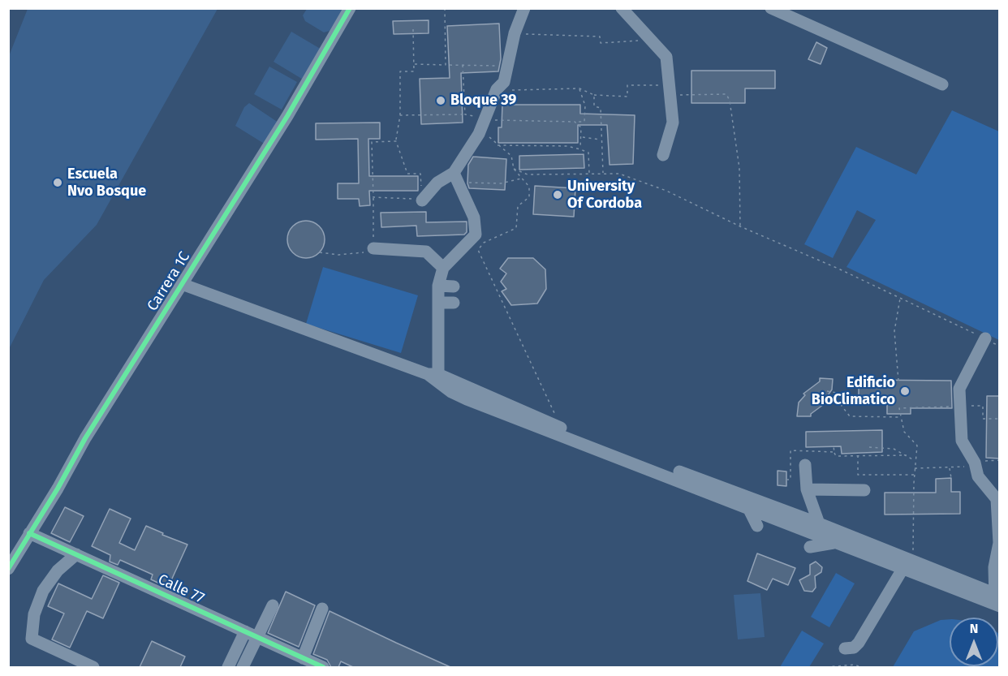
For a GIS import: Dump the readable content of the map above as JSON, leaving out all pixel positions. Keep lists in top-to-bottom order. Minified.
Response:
{"streets":{"street":["Carrera 1C","Calle 77"]},"crossings":[["Carrera 1C","Calle 77"]],"places":["Bloque 39","Escuela Nvo Bosque","University Of Cordoba","Edificio BioClimatico"],"north":"top"}
